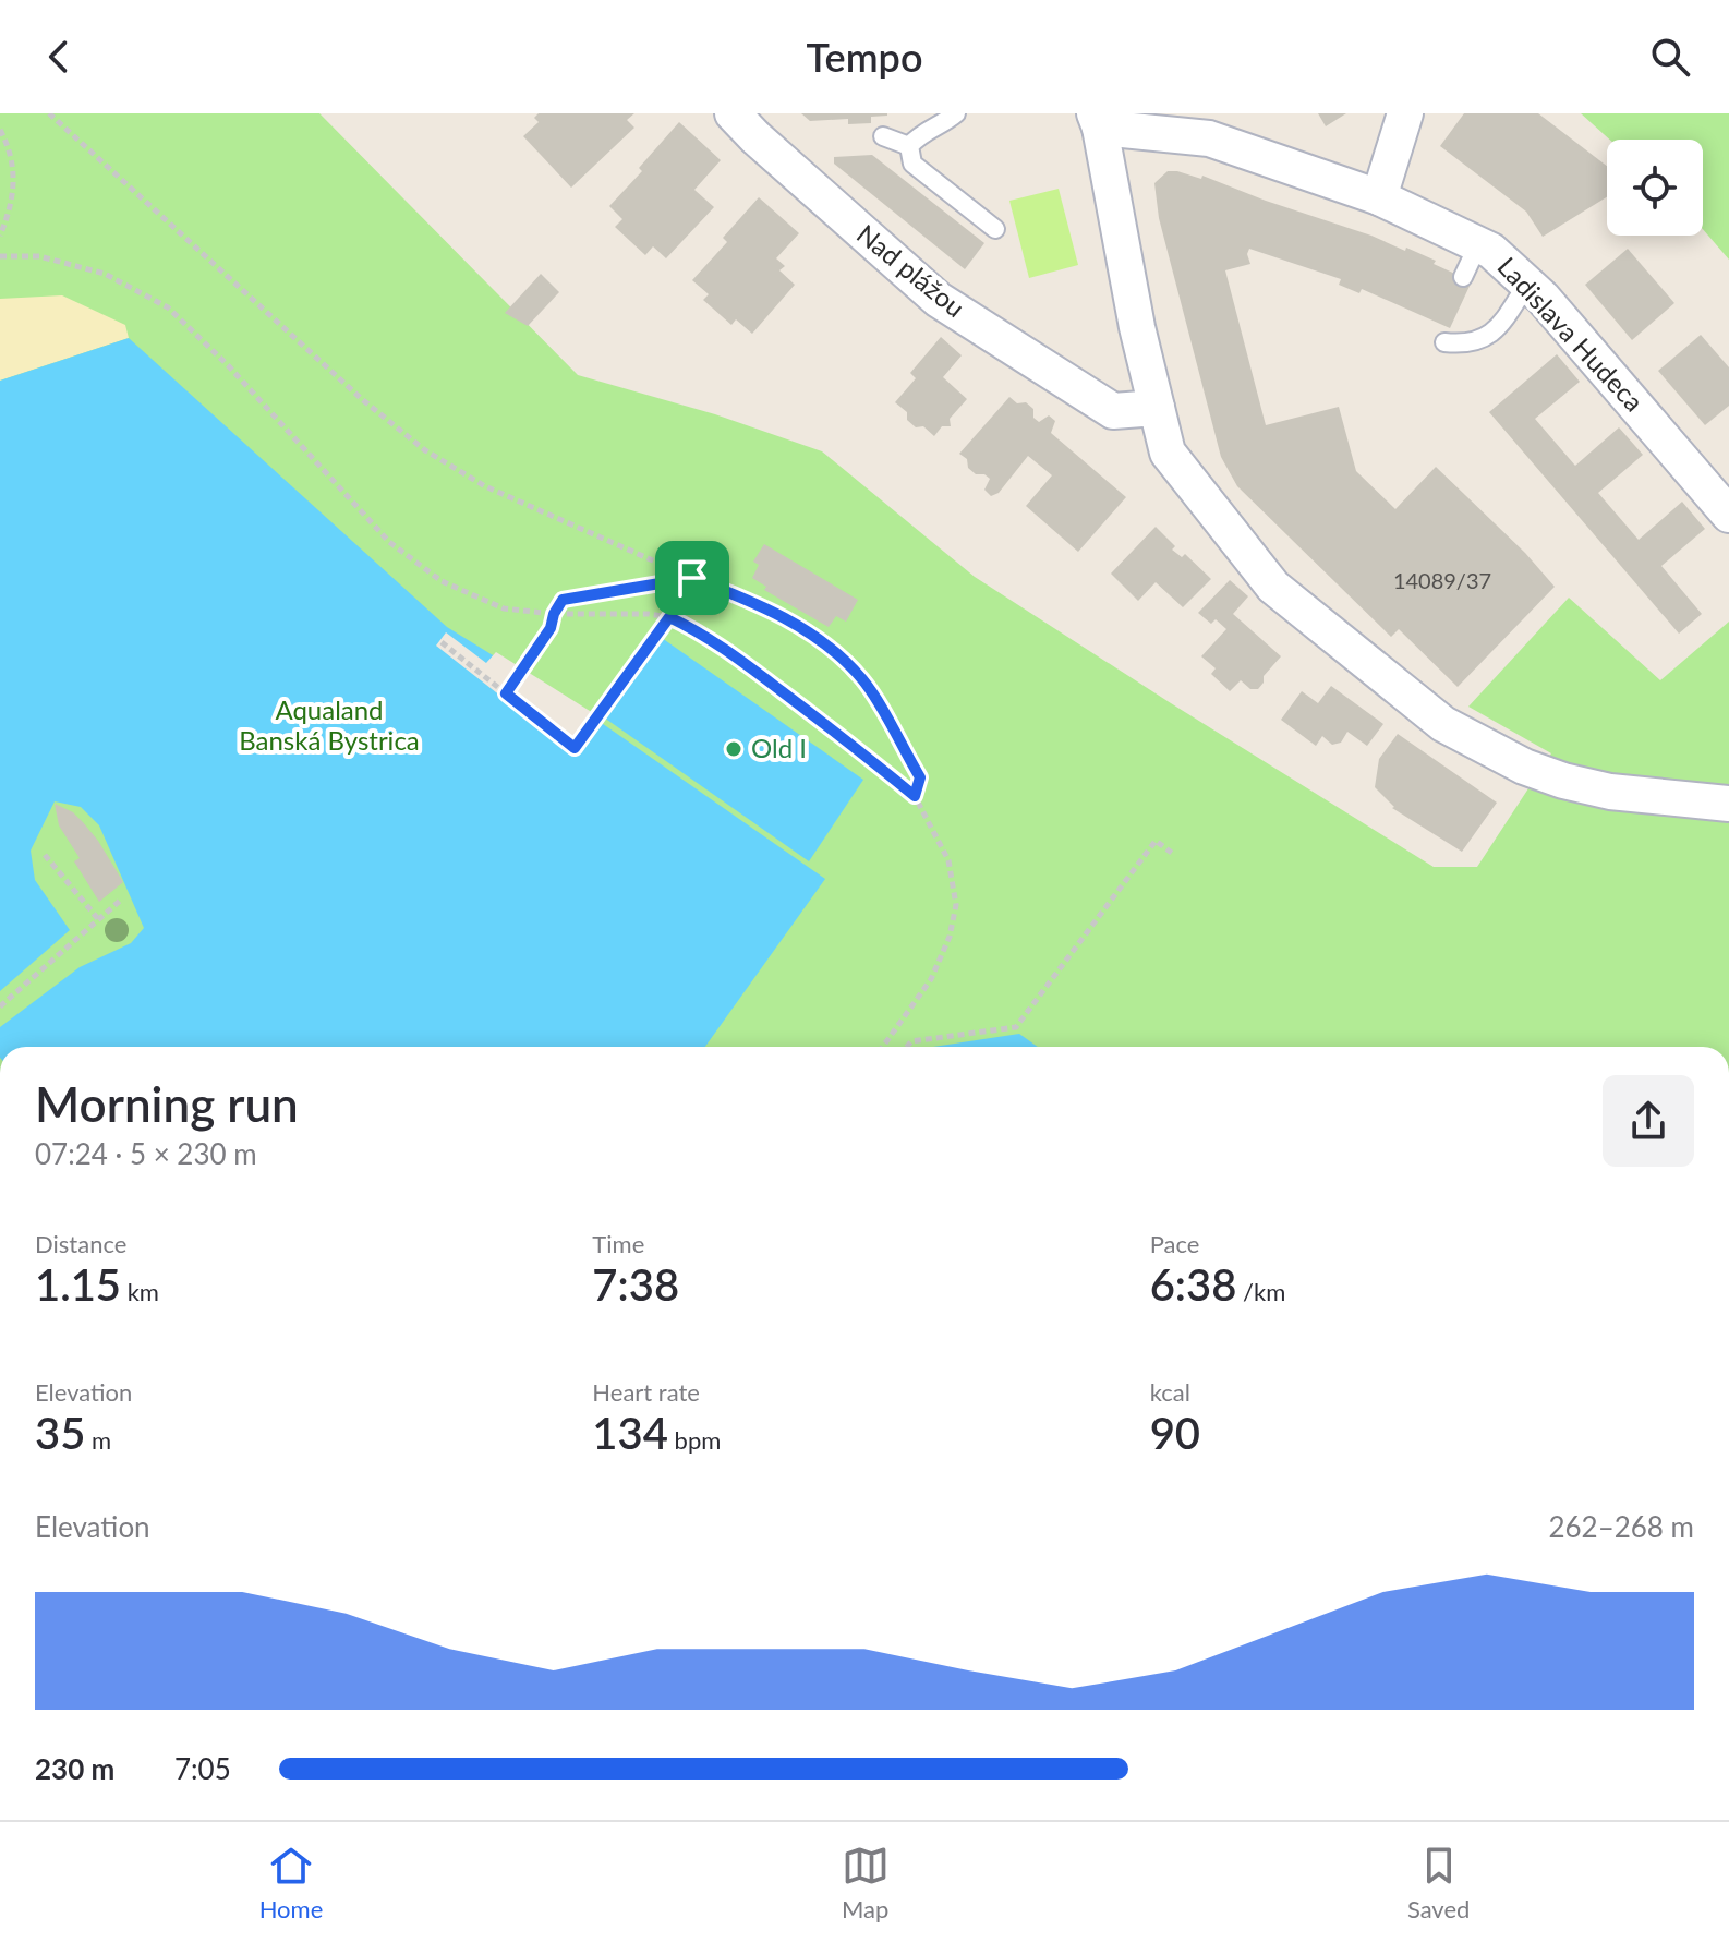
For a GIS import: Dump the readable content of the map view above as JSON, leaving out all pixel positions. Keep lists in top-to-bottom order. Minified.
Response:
{"streets":{"street":["Nad plážou","Ladislava Hudeca"]},"parks":["Aqualand Banská Bystrica"],"places":["Old I"],"house_numbers":["14089/37"],"page":{"header":"Tempo","heading":["Morning run","07:24 · 5 × 230 m"],"stats":[["Distance","1.15 km"],["Time","7:38"],["Pace","6:38 /km"],["Elevation","35 m"],["Heart rate","134 bpm"],["kcal","90"]],"chart":["Elevation","262–268 m"],"list":[{"name":"230 m","note":"7:05"}],"tabs":["Home","Map","Saved"]}}
